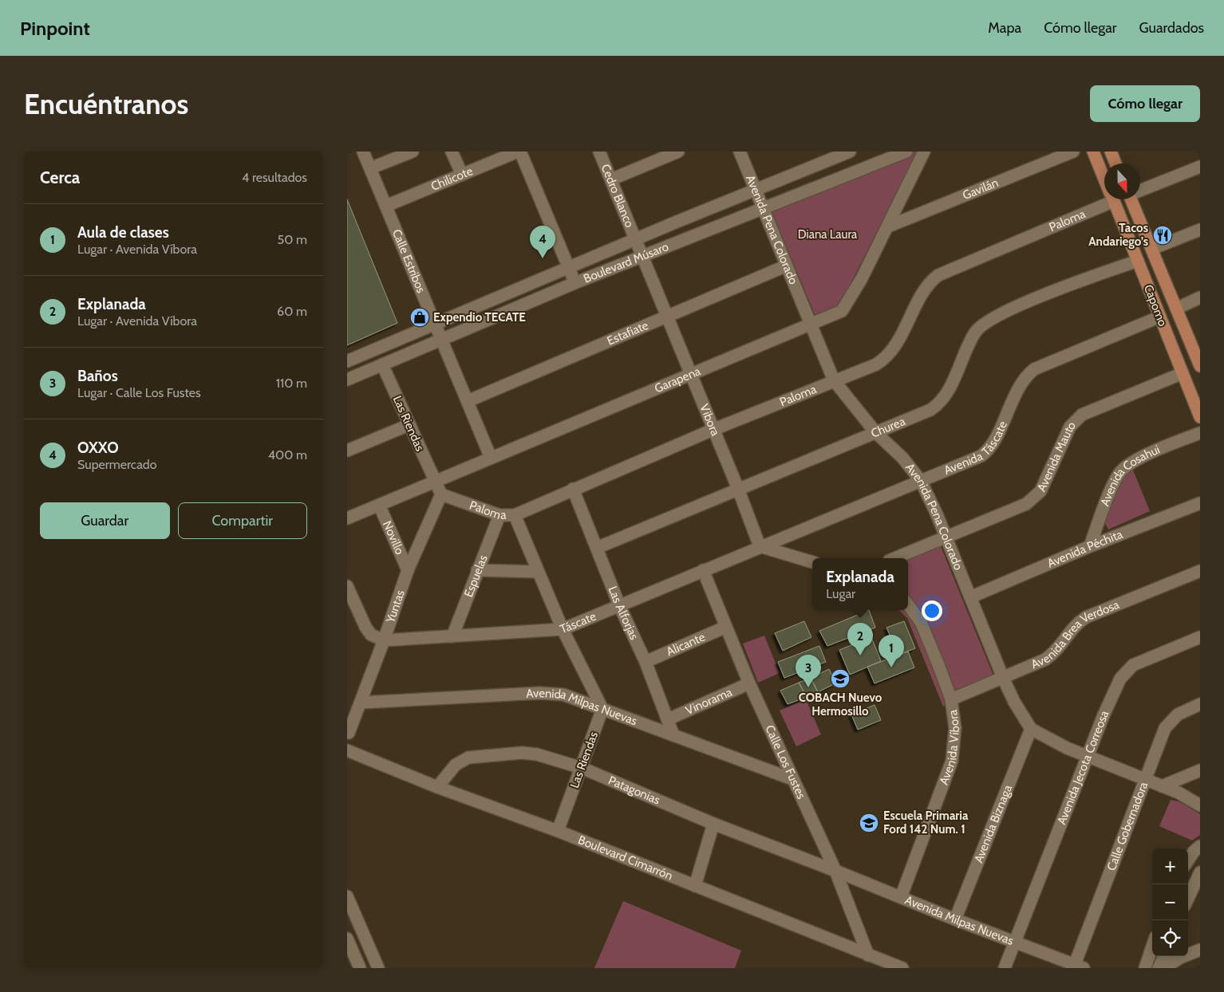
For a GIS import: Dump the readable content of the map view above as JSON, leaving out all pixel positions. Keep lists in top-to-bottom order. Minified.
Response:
{"streets":{"main road":["Capomo"],"street":["Chilicote","Gavilán","Cedro Blanco","Paloma","Avenida Pena Colorado","Calle Estribos","Boulevard Músaro","Estafiate","Garapena","Vibora","Las Riendas","Churea","Avenida Táscate","Avenida Mauto","Avenida Cosahui","Novillo","Avenida Péchita","Espuelas","Yuntas","Las Alforjas","Táscate","Avenida Brea Verdosa","Alicante","Vinorama","Avenida Milpas Nuevas","Avenida Víbora","Calle Los Fustes","Avenida Jecota Correosa","Patagonias","Avenida Biznaga","Calle Gobernadora","Boulevard Cimarrón"]},"crossings":[["Chilicote","Calle Estribos"],["Gavilán","Garapena"],["Cedro Blanco","Boulevard Músaro"],["Cedro Blanco","Vibora"],["Paloma","Avenida Pena Colorado"],["Paloma","Vibora"],["Paloma","Espuelas"],["Paloma","Yuntas"],["Paloma","Las Alforjas"],["Avenida Pena Colorado","Boulevard Músaro"],["Avenida Pena Colorado","Estafiate"],["Avenida Pena Colorado","Garapena"],["Avenida Pena Colorado","Churea"],["Avenida Pena Colorado","Avenida Táscate"],["Avenida Pena Colorado","Avenida Mauto"],["Avenida Pena Colorado","Avenida Péchita"],["Avenida Pena Colorado","Avenida Brea Verdosa"],["Avenida Pena Colorado","Avenida Biznaga"],["Calle Estribos","Boulevard Músaro"],["Calle Estribos","Estafiate"],["Calle Estribos","Garapena"],["Boulevard Músaro","Vibora"],["Boulevard Músaro","Las Riendas"],["Capomo","Churea"],["Capomo","Avenida Táscate"],["Capomo","Avenida Mauto"],["Estafiate","Vibora"],["Garapena","Vibora"],["Garapena","Las Riendas"],["Garapena","Novillo"],["Vibora","Churea"],["Vibora","Avenida Táscate"],["Vibora","Táscate"],["Las Riendas","Avenida Milpas Nuevas"],["Las Riendas","Patagonias"],["Las Riendas","Boulevard Cimarrón"],["Churea","Las Alforjas"],["Avenida Táscate","Táscate"],["Avenida Cosahui","Avenida Péchita"],["Novillo","Yuntas"],["Espuelas","Táscate"],["Yuntas","Táscate"],["Yuntas","Avenida Milpas Nuevas"],["Las Alforjas","Táscate"],["Las Alforjas","Alicante"],["Las Alforjas","Vinorama"],["Las Alforjas","Avenida Milpas Nuevas"],["Táscate","Calle Los Fustes"],["Avenida Brea Verdosa","Avenida Víbora"],["Alicante","Calle Los Fustes"],["Vinorama","Calle Los Fustes"],["Avenida Milpas Nuevas","Avenida Víbora"],["Avenida Milpas Nuevas","Calle Los Fustes"],["Avenida Milpas Nuevas","Avenida Jecota Correosa"],["Avenida Milpas Nuevas","Patagonias"],["Avenida Milpas Nuevas","Avenida Biznaga"],["Avenida Milpas Nuevas","Calle Gobernadora"],["Calle Los Fustes","Patagonias"],["Calle Los Fustes","Boulevard Cimarrón"],["Patagonias","Boulevard Cimarrón"]],"parks":["Diana Laura"],"places":{"restaurant":["Tacos Andariego’s"],"shop":["Expendio TECATE"],"school or university":["COBACH Nuevo Hermosillo","Escuela Primaria Ford 142 Num. 1"]},"north":"bottom","page":{"header":"Pinpoint","nav":["Mapa","Cómo llegar","Guardados"],"buttons":["Cómo llegar",["Guardar","Compartir"]],"title":"Encuéntranos","heading":["Cerca","4 resultados"],"list":[{"mark":"1","name":"Aula de clases","note":"Lugar · Avenida Víbora","value":"50 m"},{"mark":"2","name":"Explanada","note":"Lugar · Avenida Víbora","value":"60 m"},{"mark":"3","name":"Baños","note":"Lugar · Calle Los Fustes","value":"110 m"},{"mark":"4","name":"OXXO","note":"Supermercado","value":"400 m"}],"pins":["4","2","1","3"],"popup":["Explanada","Lugar"],"map_buttons":["+","−"]}}
